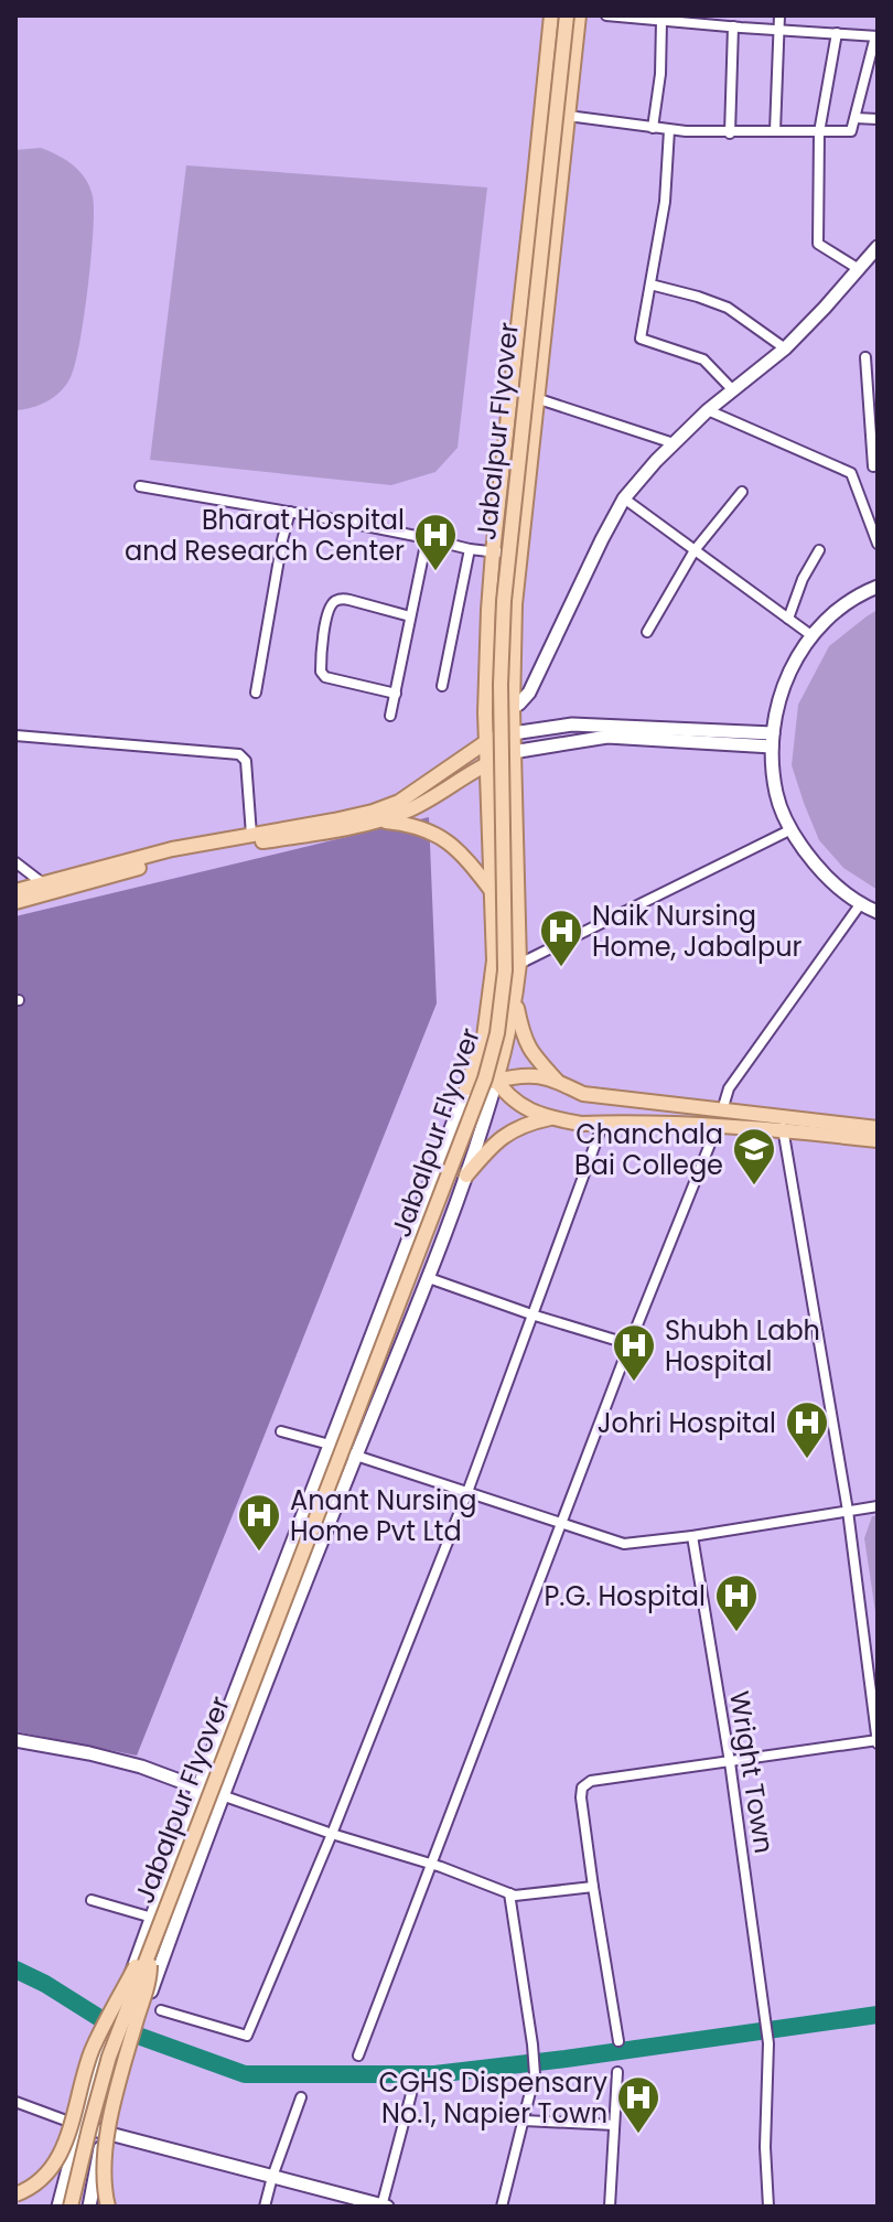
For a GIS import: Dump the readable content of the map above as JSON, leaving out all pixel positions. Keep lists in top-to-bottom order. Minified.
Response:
{"streets":{"main road":["Jabalpur Flyover"],"street":["Wright Town"]},"places":{"hospital":["Bharat Hospital and Research Center","Naik Nursing Home, Jabalpur","Shubh Labh Hospital","Johri Hospital","Anant Nursing Home Pvt Ltd","P.G. Hospital","CGHS Dispensary No.1, Napier Town"],"school or university":["Chanchala Bai College"]}}
